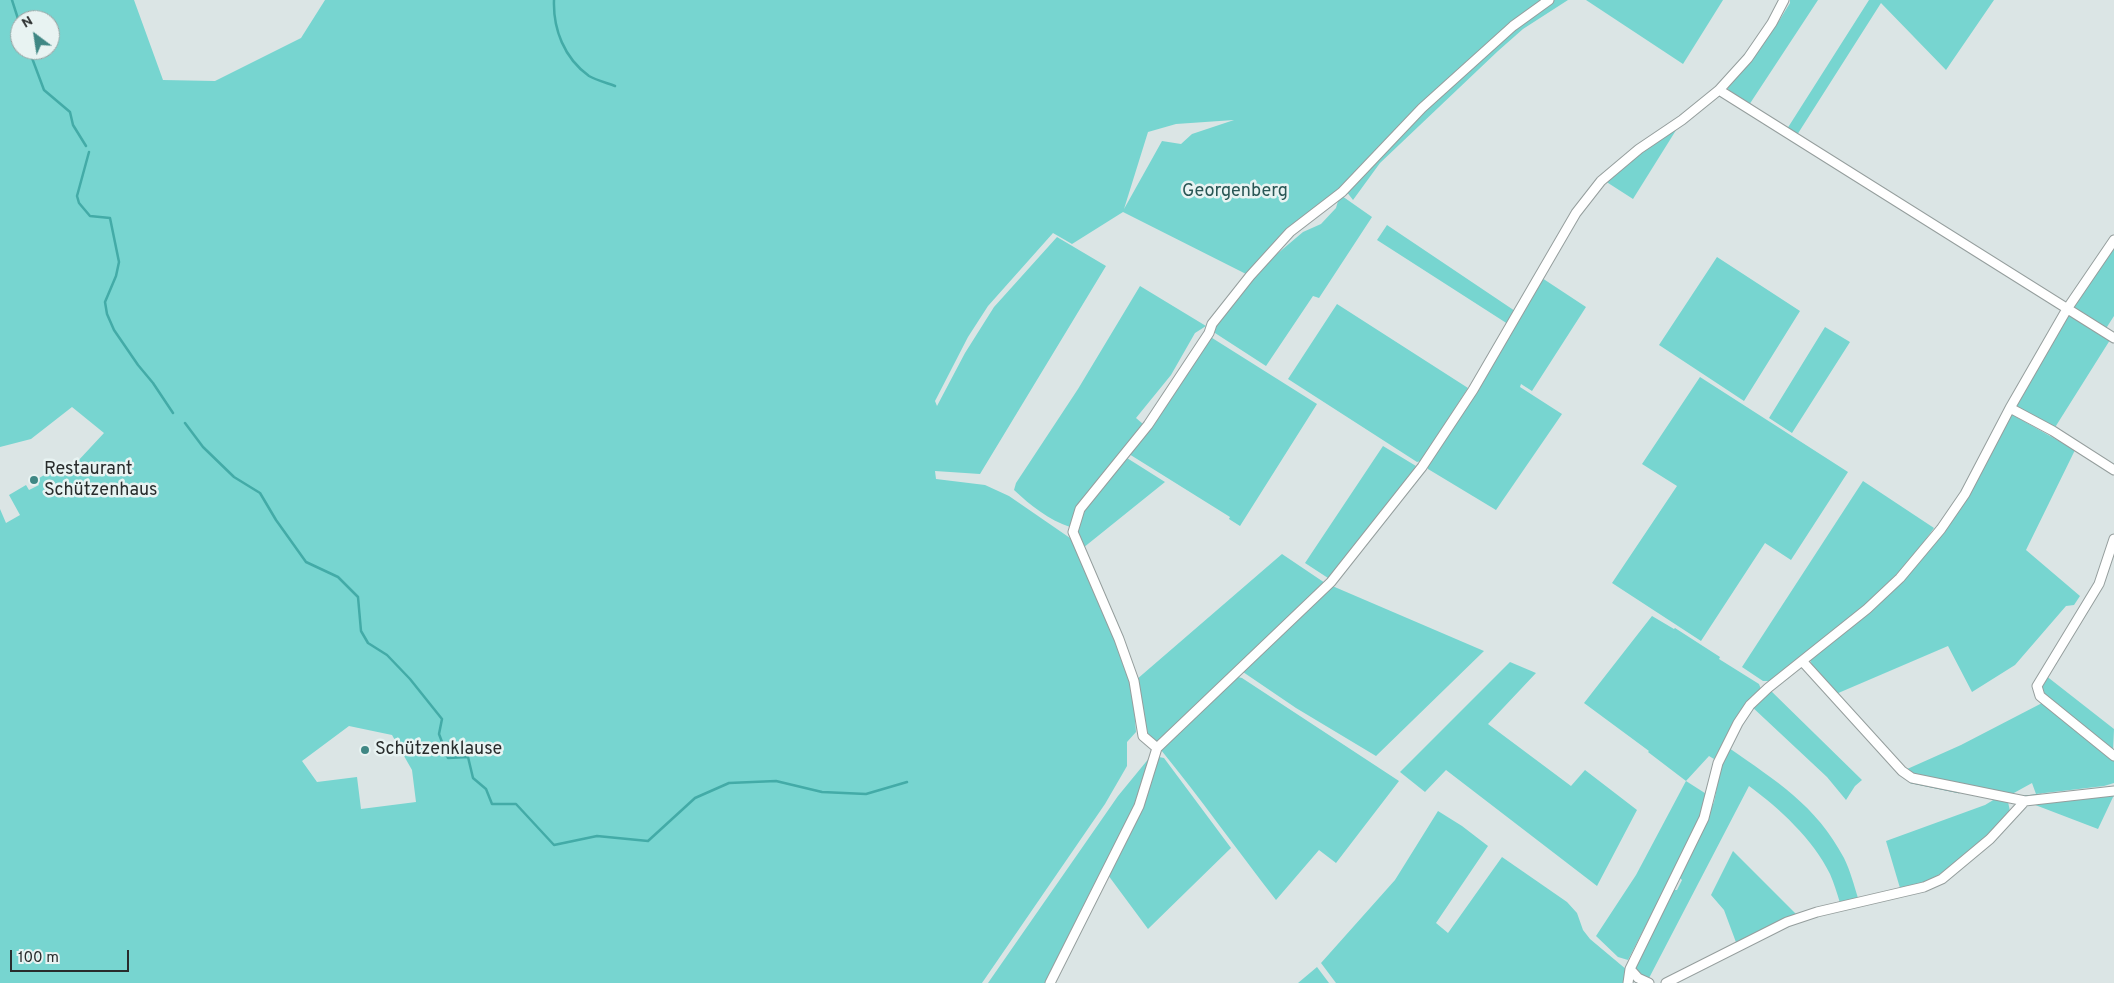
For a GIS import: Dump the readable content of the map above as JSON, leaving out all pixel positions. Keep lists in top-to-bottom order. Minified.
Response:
{"parks":["Georgenberg"],"places":["Restaurant Schützenhaus","Schützenklause"],"scale_bar":"100 m","north":"top left"}
